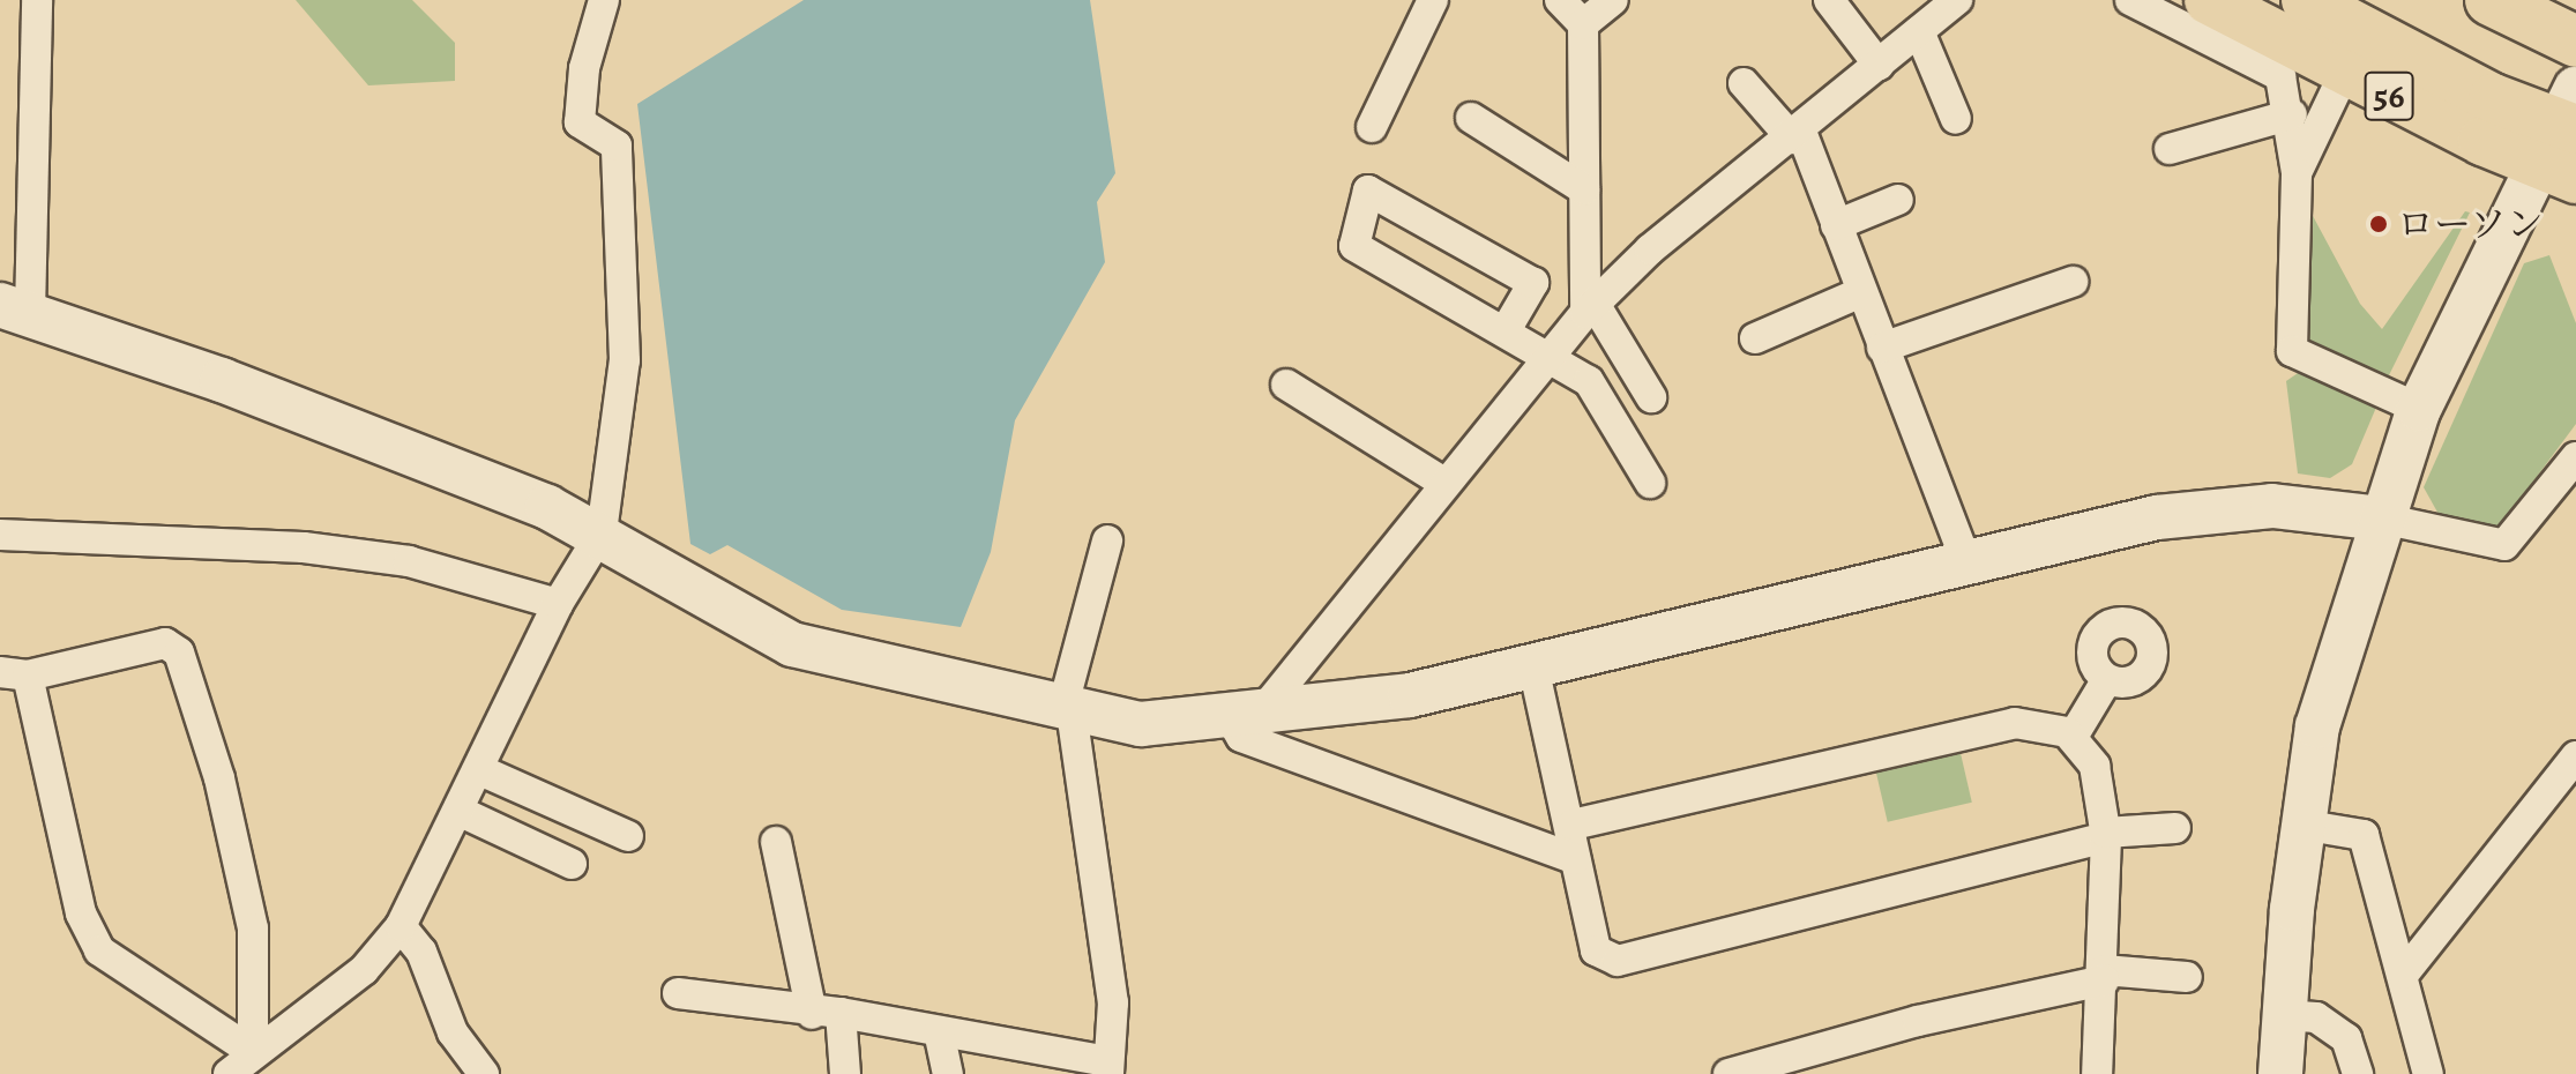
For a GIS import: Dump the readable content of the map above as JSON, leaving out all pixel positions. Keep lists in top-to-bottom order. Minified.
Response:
{"streets":{"main road":["56"]},"places":["ローソン"]}
